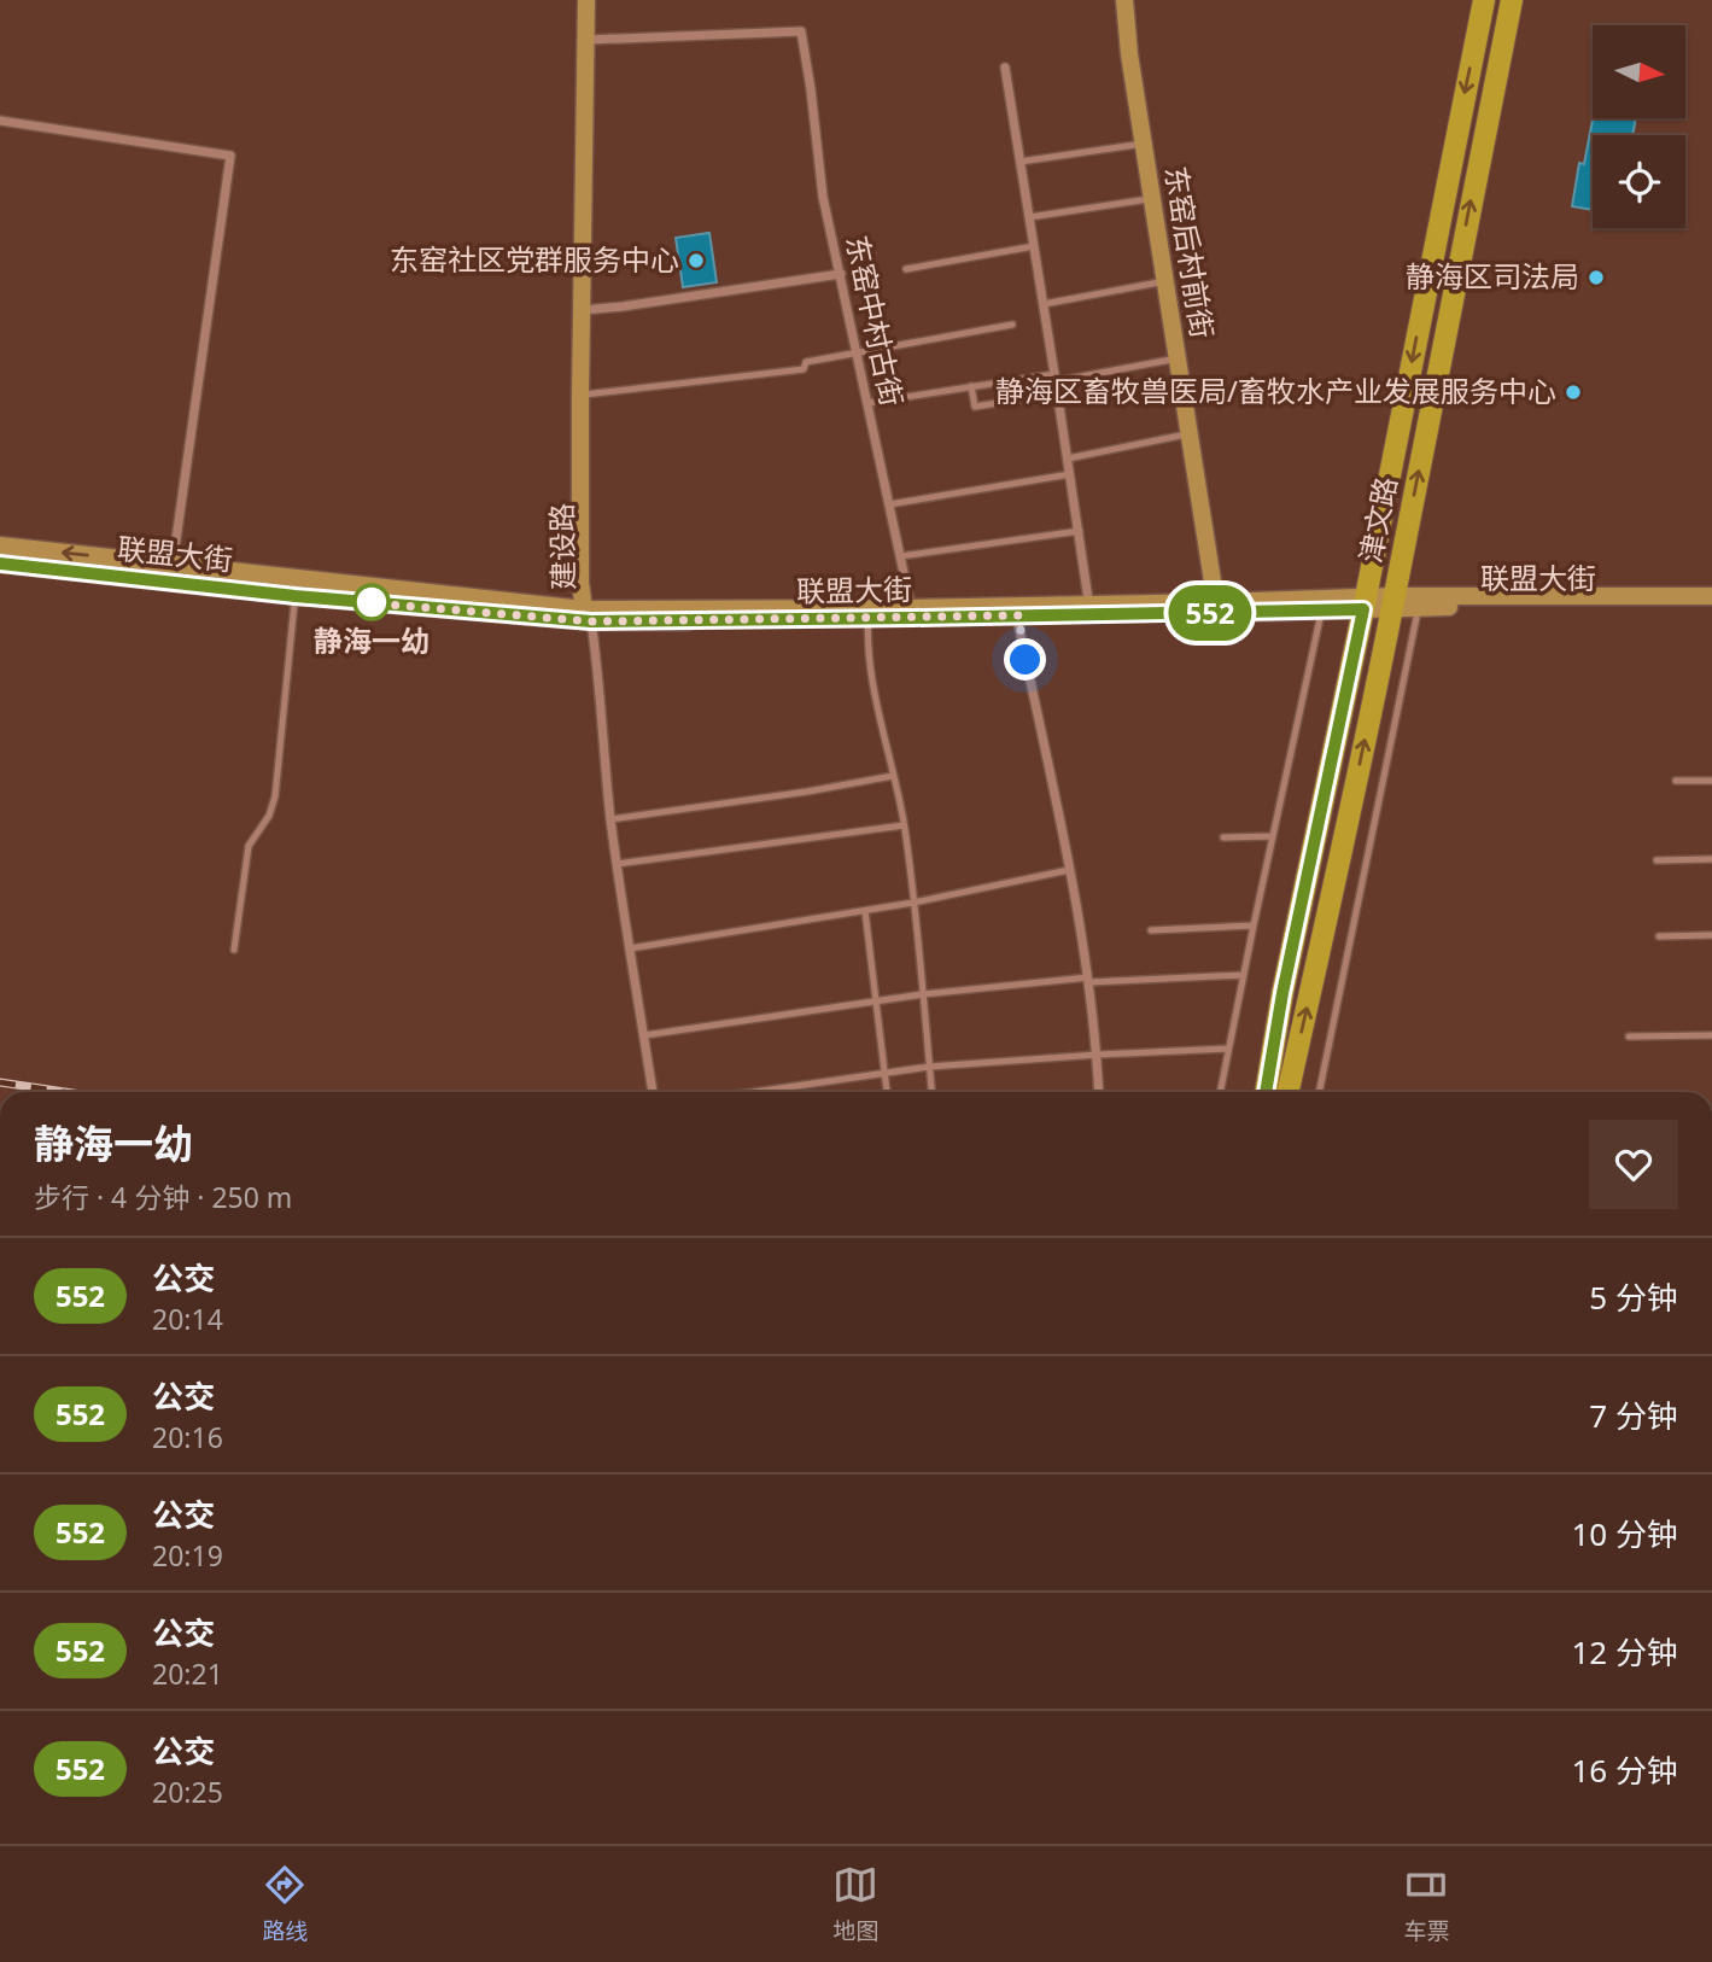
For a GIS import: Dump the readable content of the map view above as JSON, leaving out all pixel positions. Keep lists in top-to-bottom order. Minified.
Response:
{"streets":{"main road":["东窑后村前街","津文路","建设路","联盟大街"],"street":["东窑中村古街"]},"crossings":[["东窑后村前街","联盟大街"],["东窑中村古街","建设路"],["东窑中村古街","联盟大街"],["津文路","联盟大街"],["建设路","联盟大街"]],"places":["东窑社区党群服务中心","静海区司法局","静海区畜牧兽医局/畜牧水产业发展服务中心","静海一幼"],"lines":["bus line 552"],"north":"right","page":{"on_map":"552","heading":["静海一幼","步行 · 4 分钟 · 250 m"],"list":[{"mark":"552","name":"公交","note":"20:14","value":"5 分钟"},{"mark":"552","name":"公交","note":"20:16","value":"7 分钟"},{"mark":"552","name":"公交","note":"20:19","value":"10 分钟"},{"mark":"552","name":"公交","note":"20:21","value":"12 分钟"},{"mark":"552","name":"公交","note":"20:25","value":"16 分钟"}],"tabs":["路线","地图","车票"]}}
